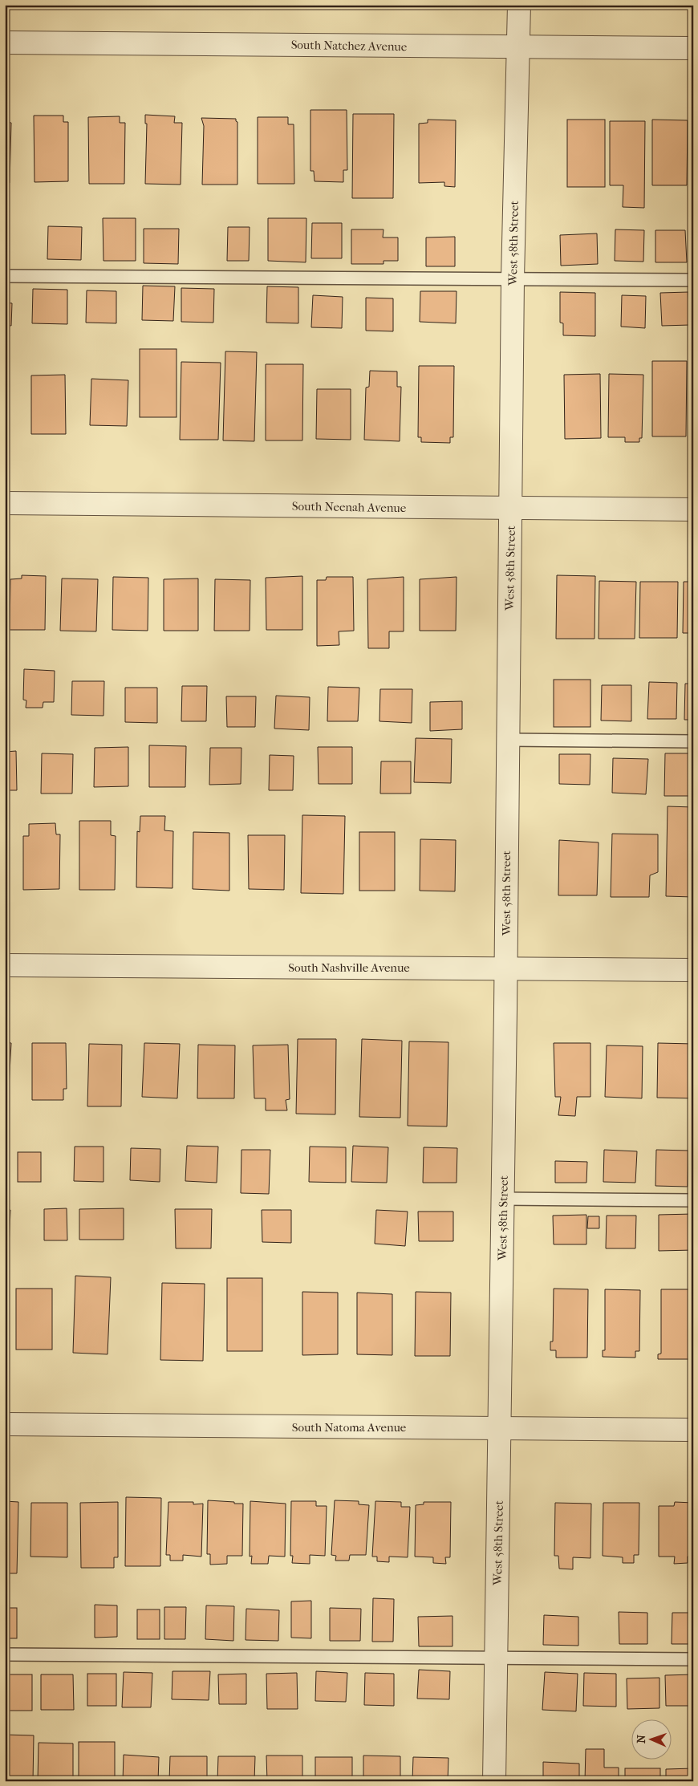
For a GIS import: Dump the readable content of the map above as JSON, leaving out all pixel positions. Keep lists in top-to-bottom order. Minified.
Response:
{"streets":{"street":["South Natchez Avenue","West 58th Street","South Neenah Avenue","South Nashville Avenue","South Natoma Avenue"]},"crossings":[["South Natchez Avenue","West 58th Street"],["West 58th Street","South Neenah Avenue"],["West 58th Street","South Nashville Avenue"],["West 58th Street","South Natoma Avenue"]],"north":"left"}
